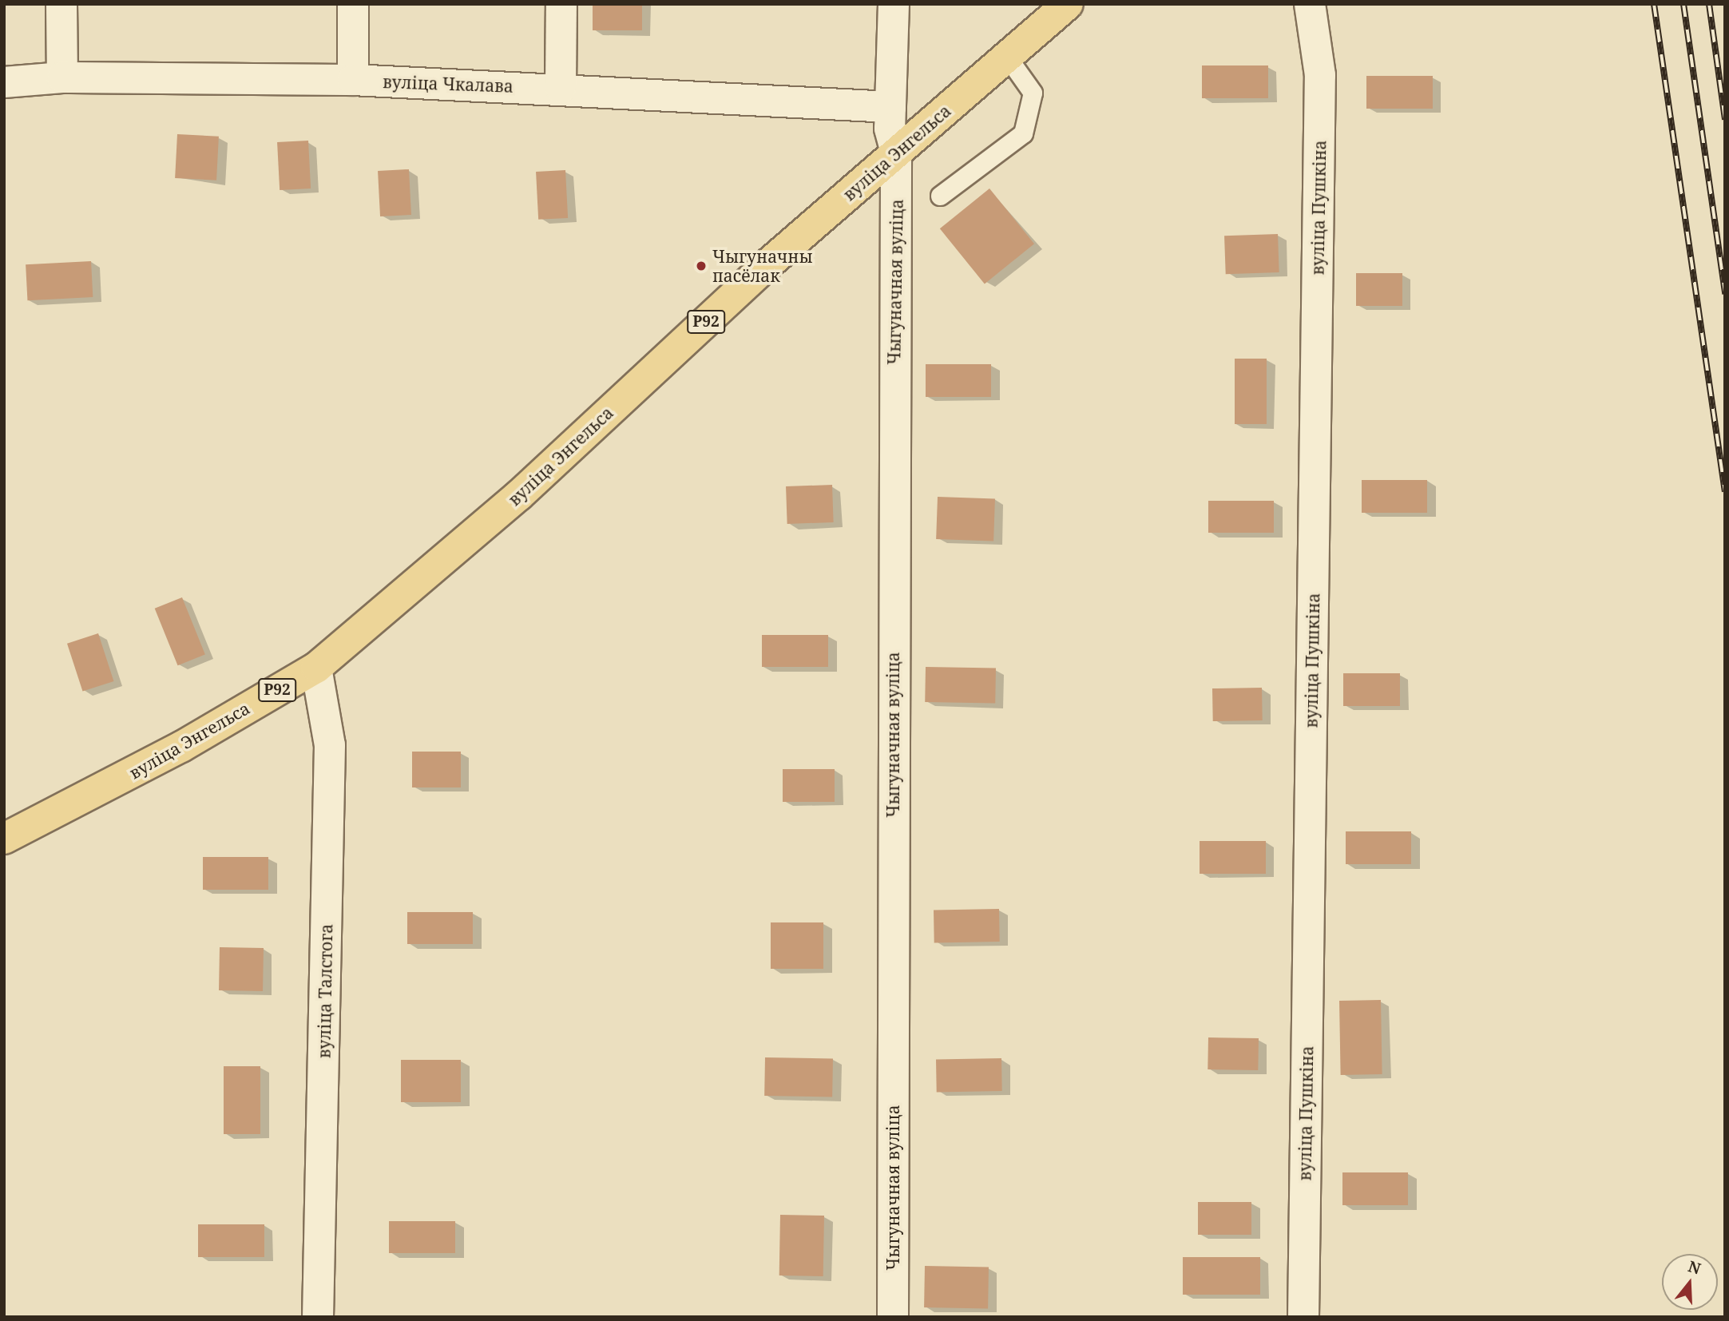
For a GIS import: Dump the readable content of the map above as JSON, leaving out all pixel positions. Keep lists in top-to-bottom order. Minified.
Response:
{"streets":{"main road":["вуліца Энгельса","Р92"],"street":["вуліца Чкалава","вуліца Пушкіна","Чыгуначная вуліца","вуліца Талстога"]},"crossings":[["вуліца Чкалава","Чыгуначная вуліца"],["вуліца Энгельса","Чыгуначная вуліца"],["вуліца Энгельса","вуліца Талстога"]],"places":["Чыгуначны пасёлак"],"north":"top"}
